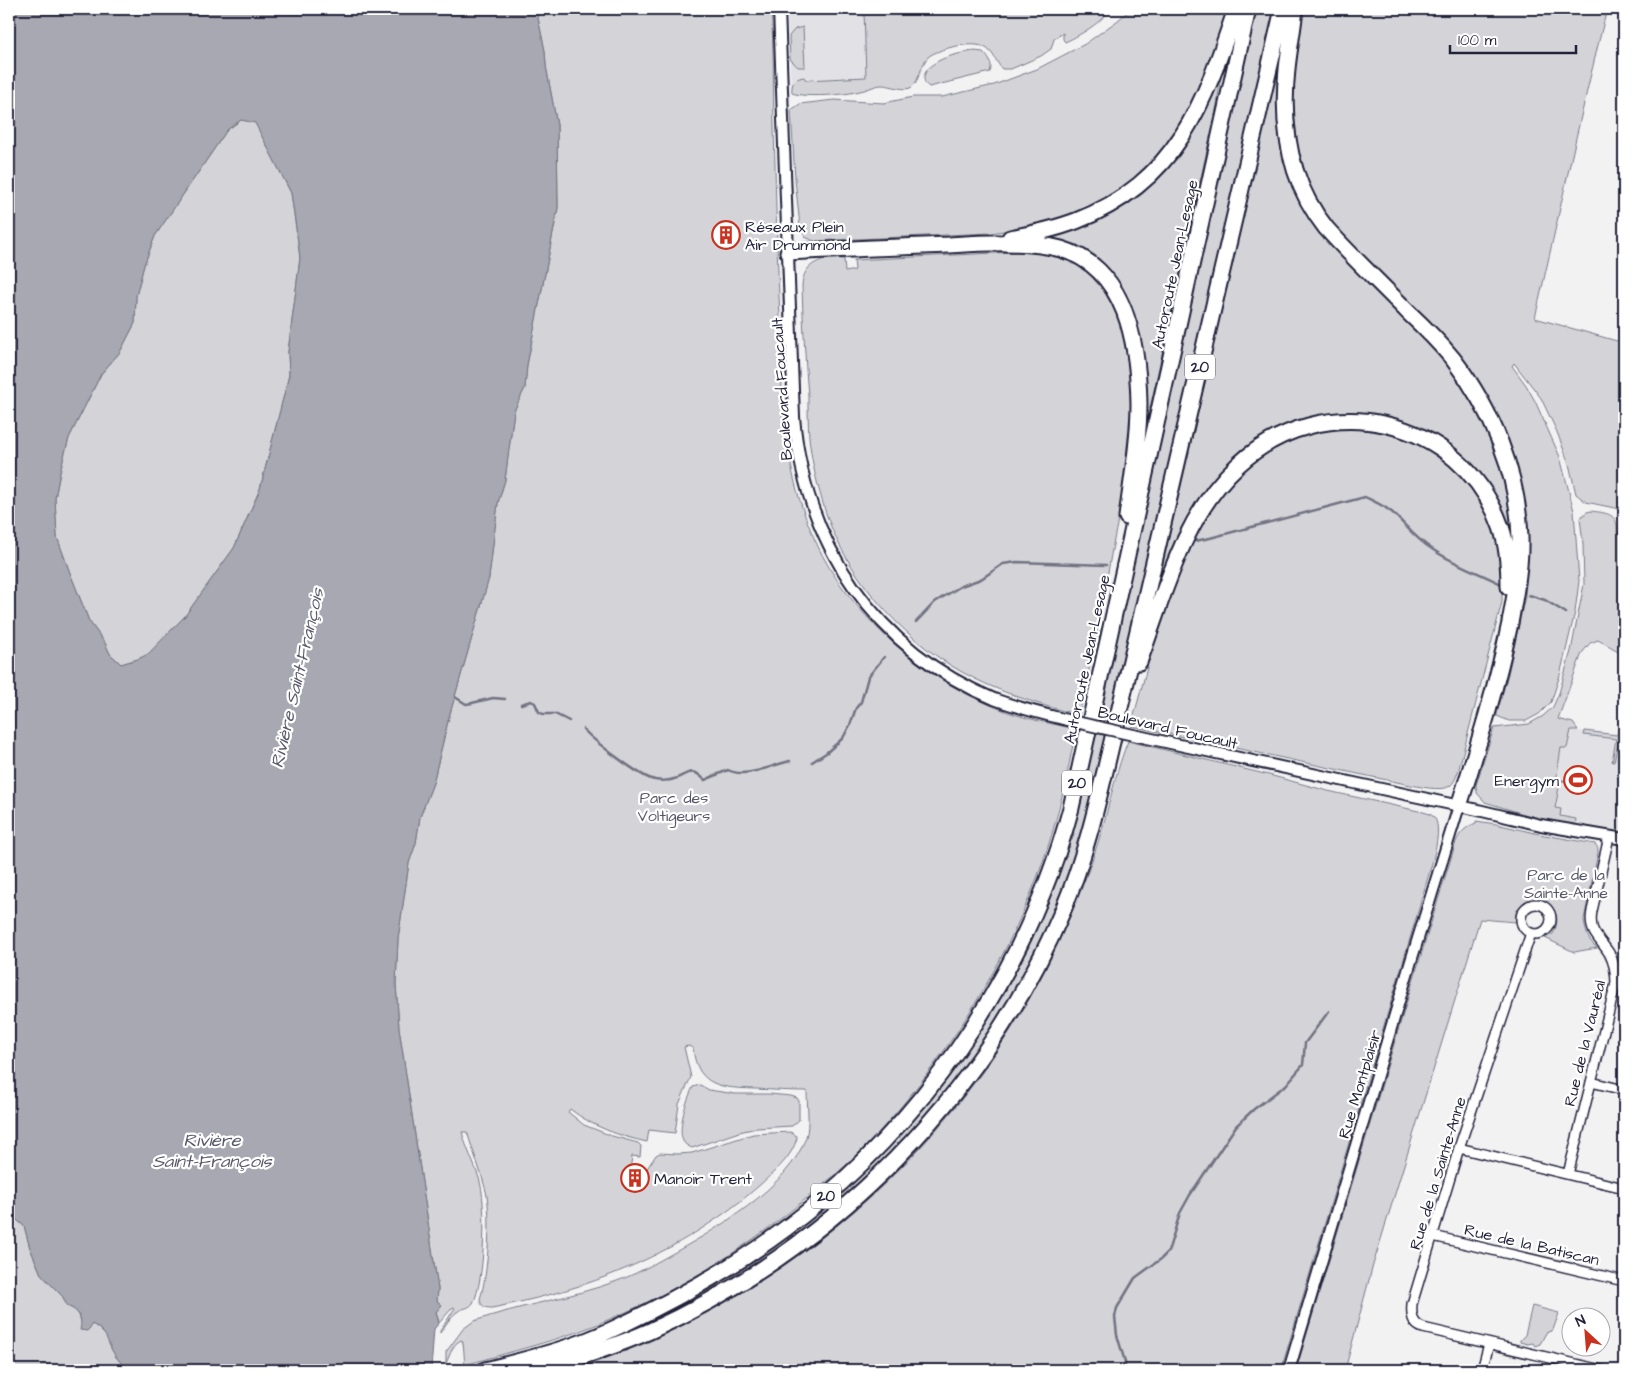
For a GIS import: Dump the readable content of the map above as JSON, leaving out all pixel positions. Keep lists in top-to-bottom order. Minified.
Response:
{"streets":{"highway":["Autoroute Jean-Lesage","20"],"street":["Boulevard Foucault","Rue de la Vauréal","Rue Montplaisir","Rue de la Sainte-Anne","Rue de la Batiscan"]},"crossings":[["Boulevard Foucault","Rue de la Vauréal"],["Boulevard Foucault","Rue Montplaisir"],["Rue de la Sainte-Anne","Rue de la Batiscan"]],"water":["Rivière Saint-François"],"parks":["Parc des Voltigeurs","Parc de la Sainte-Anne"],"places":{"building":["Réseaux Plein Air Drummond","Manoir Trent"],"sports":["Energym"]},"scale_bar":"100 m","north":"top left"}
